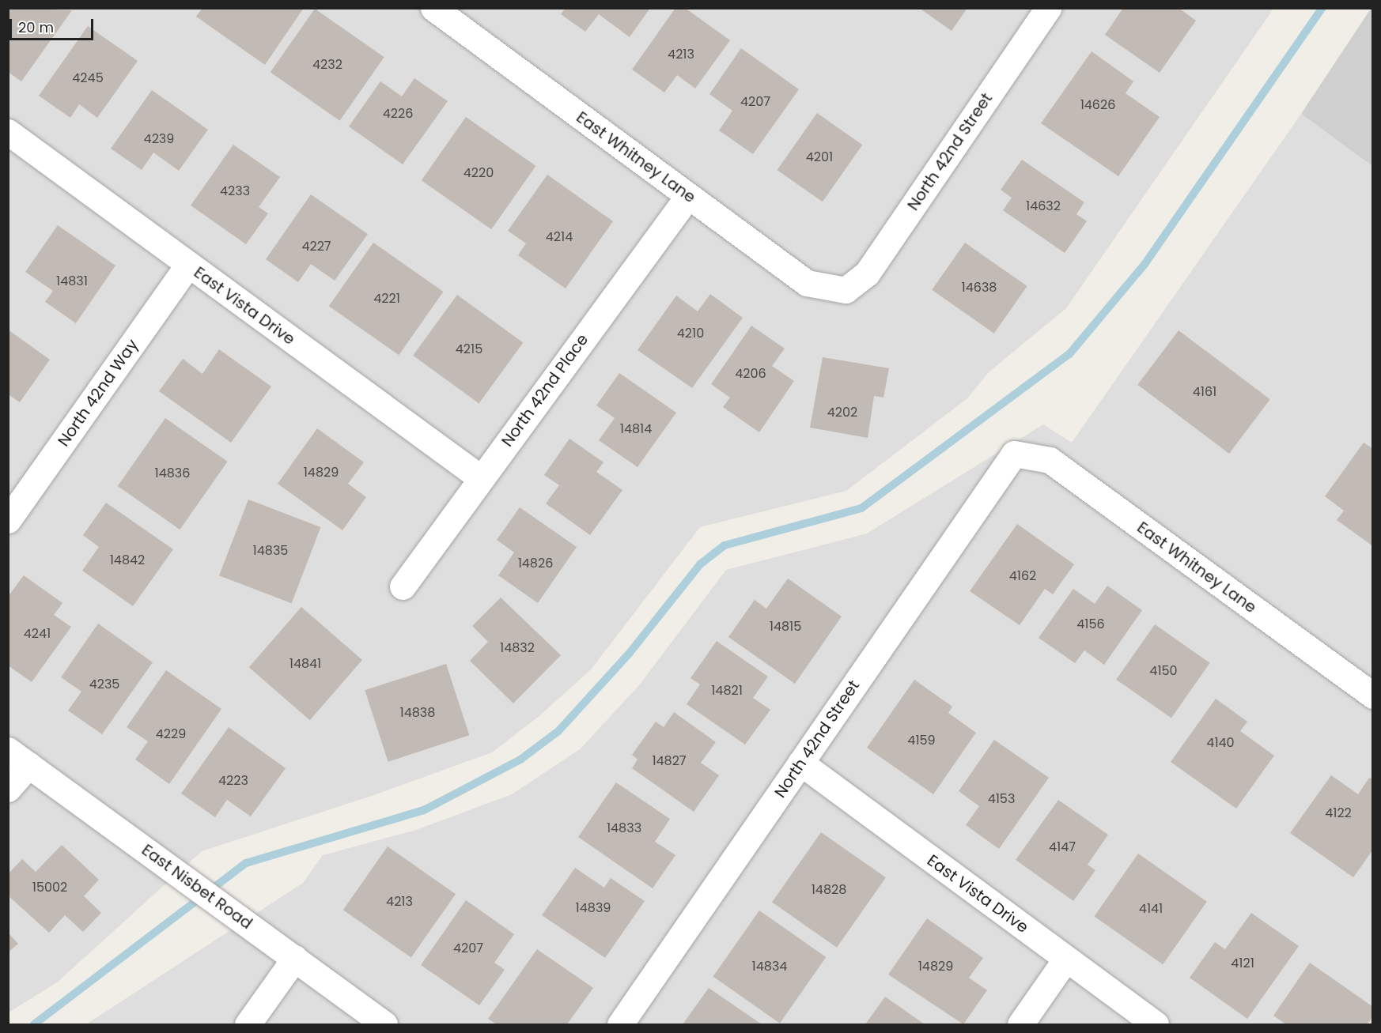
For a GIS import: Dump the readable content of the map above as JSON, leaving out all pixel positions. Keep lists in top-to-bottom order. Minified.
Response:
{"streets":{"street":["North 42nd Street","East Whitney Lane","East Vista Drive","North 42nd Place","North 42nd Way","East Nisbet Road"]},"crossings":[["North 42nd Street","East Whitney Lane"],["North 42nd Street","East Vista Drive"],["East Whitney Lane","North 42nd Place"],["East Vista Drive","North 42nd Place"],["East Vista Drive","North 42nd Way"]],"house_numbers":["4213","4232","4245","4207","14626","4226","4239","4201","4220","4233","14632","4214","4227","14831","14638","4221","4210","4215","4206","4161","4202","14814","14829","14836","14835","14842","14826","4162","4156","14815","4241","14832","14841","4150","4235","14821","14838","4229","4159","4140","14827","4223","4153","4122","14833","4147","15002","14828","4213","14839","4141","4207","4121","14834","14829"],"scale_bar":"20 m"}
